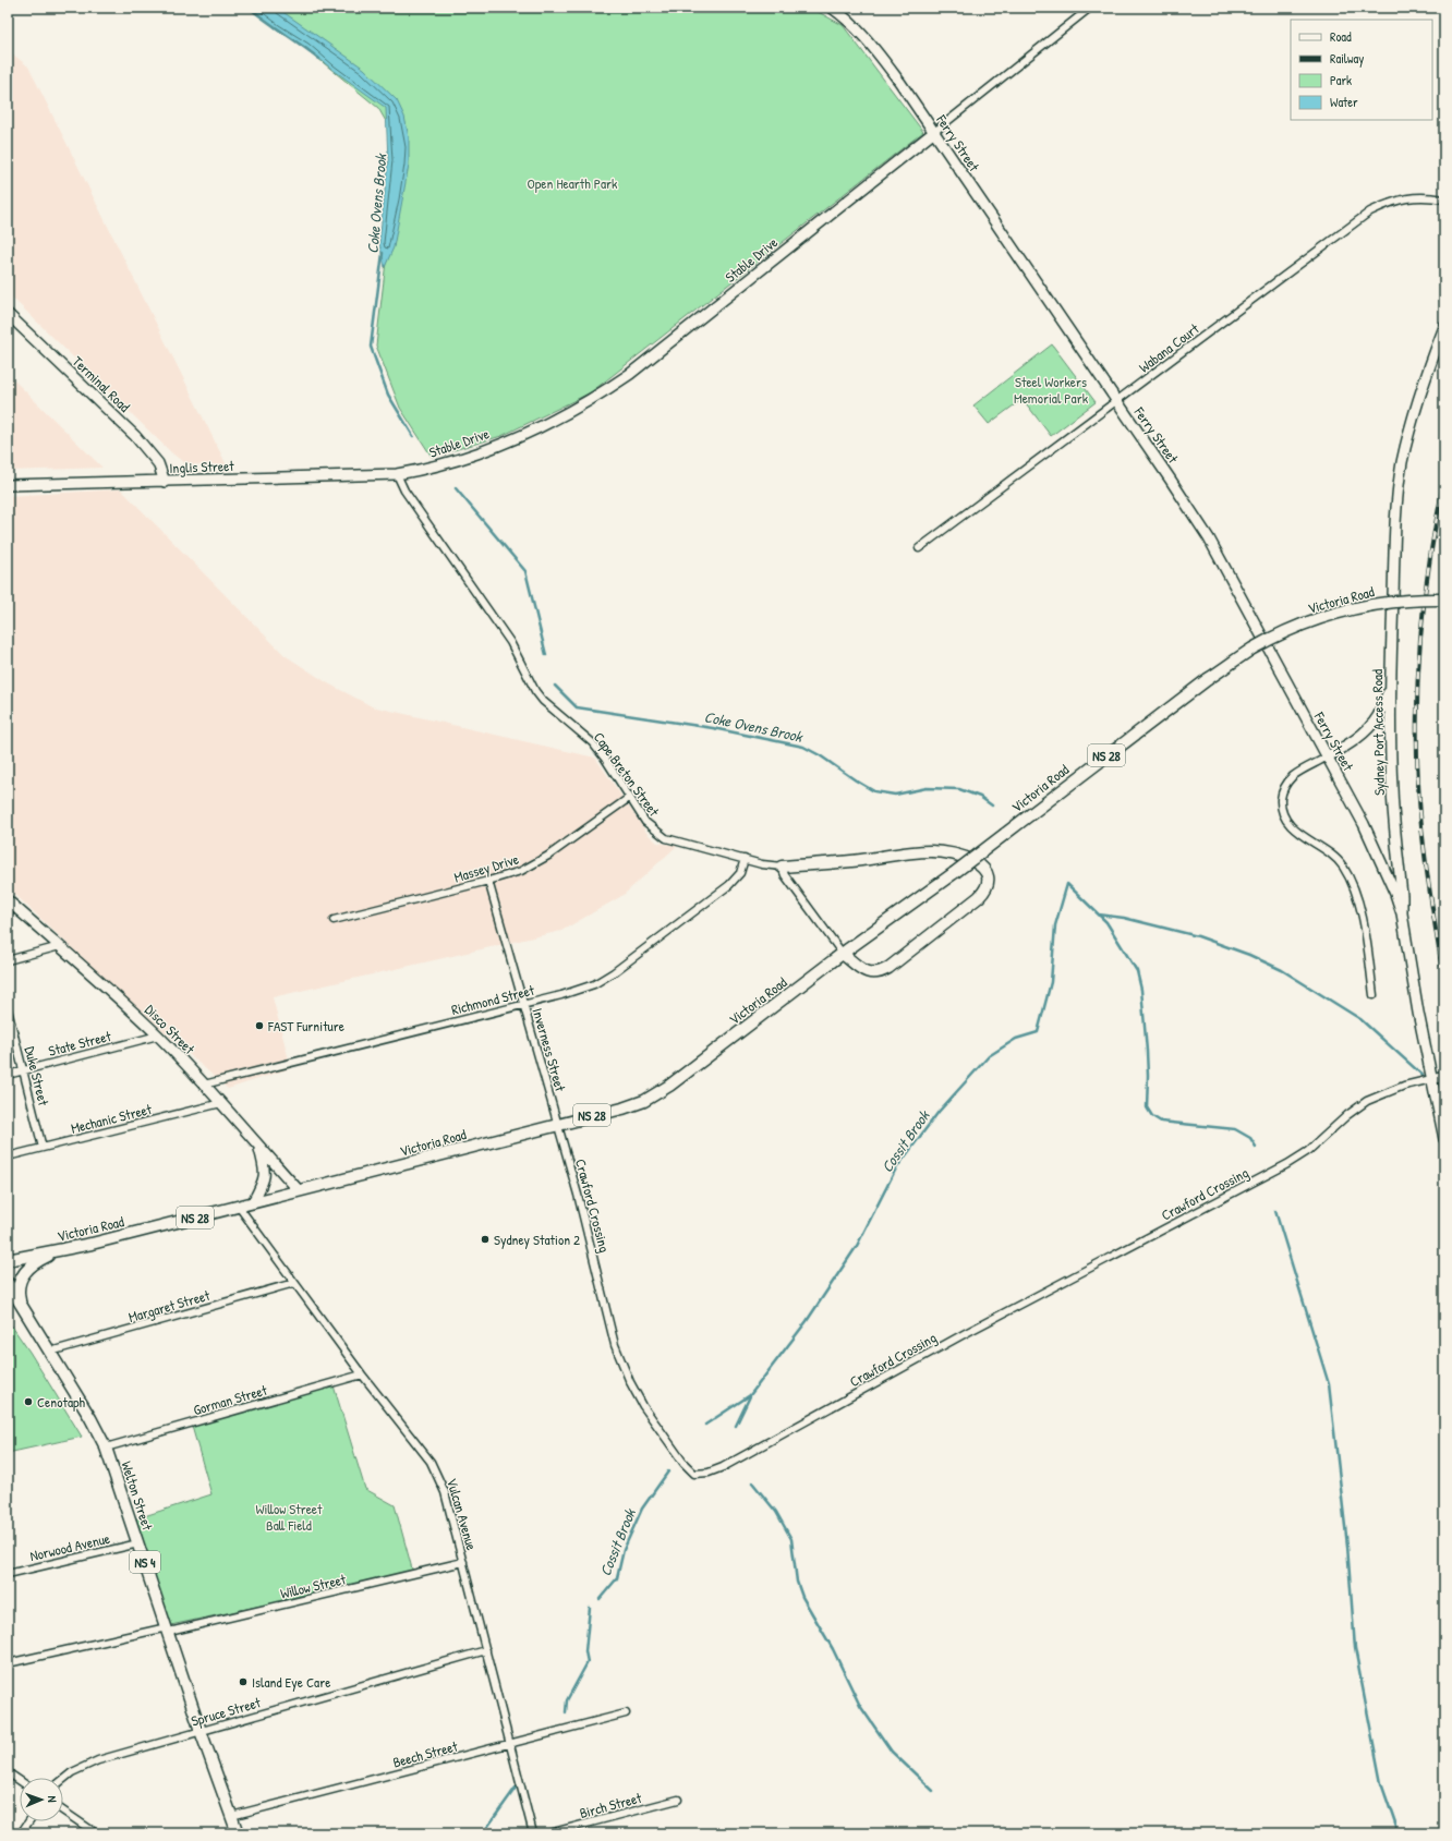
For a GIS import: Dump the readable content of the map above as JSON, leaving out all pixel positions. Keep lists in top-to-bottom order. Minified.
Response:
{"streets":{"main road":["Victoria Road","NS 28","Welton Street","NS 4"],"street":["Ferry Street","Stable Drive","Wabana Court","Terminal Road","Inglis Street","Sydney Port Access Road","Cape Breton Street","Massey Drive","Richmond Street","Disco Street","State Street","Inverness Street","Duke Street","Mechanic Street","Crawford Crossing","Margaret Street","Gorman Street","Vulcan Avenue","Norwood Avenue","Willow Street","Spruce Street","Beech Street","Birch Street"]},"crossings":[["Ferry Street","Stable Drive"],["Ferry Street","Wabana Court"],["Ferry Street","Sydney Port Access Road"],["Stable Drive","Inglis Street"],["Stable Drive","Cape Breton Street"],["Terminal Road","Inglis Street"],["Inglis Street","Cape Breton Street"],["Victoria Road","Disco Street"],["Victoria Road","Inverness Street"],["Victoria Road","Crawford Crossing"],["Victoria Road","Vulcan Avenue"],["Sydney Port Access Road","Crawford Crossing"],["Cape Breton Street","Massey Drive"],["Cape Breton Street","Richmond Street"],["Massey Drive","Inverness Street"],["Richmond Street","Disco Street"],["Richmond Street","Inverness Street"],["Disco Street","State Street"],["Disco Street","Mechanic Street"],["State Street","Duke Street"],["Inverness Street","Crawford Crossing"],["Duke Street","Mechanic Street"],["Margaret Street","Welton Street"],["Margaret Street","Vulcan Avenue"],["Gorman Street","Welton Street"],["Gorman Street","Vulcan Avenue"],["Welton Street","Norwood Avenue"],["Welton Street","Willow Street"],["Welton Street","Spruce Street"],["Welton Street","Beech Street"],["Vulcan Avenue","Willow Street"],["Vulcan Avenue","Spruce Street"],["Vulcan Avenue","Beech Street"]],"water":["Coke Ovens Brook","Cossit Brook"],"parks":["Open Hearth Park","Steel Workers Memorial Park","Willow Street Ball Field"],"places":["FAST Furniture","Sydney Station 2","Cenotaph","Island Eye Care"],"legend":["Road","Railway","Park","Water"],"north":"right"}
